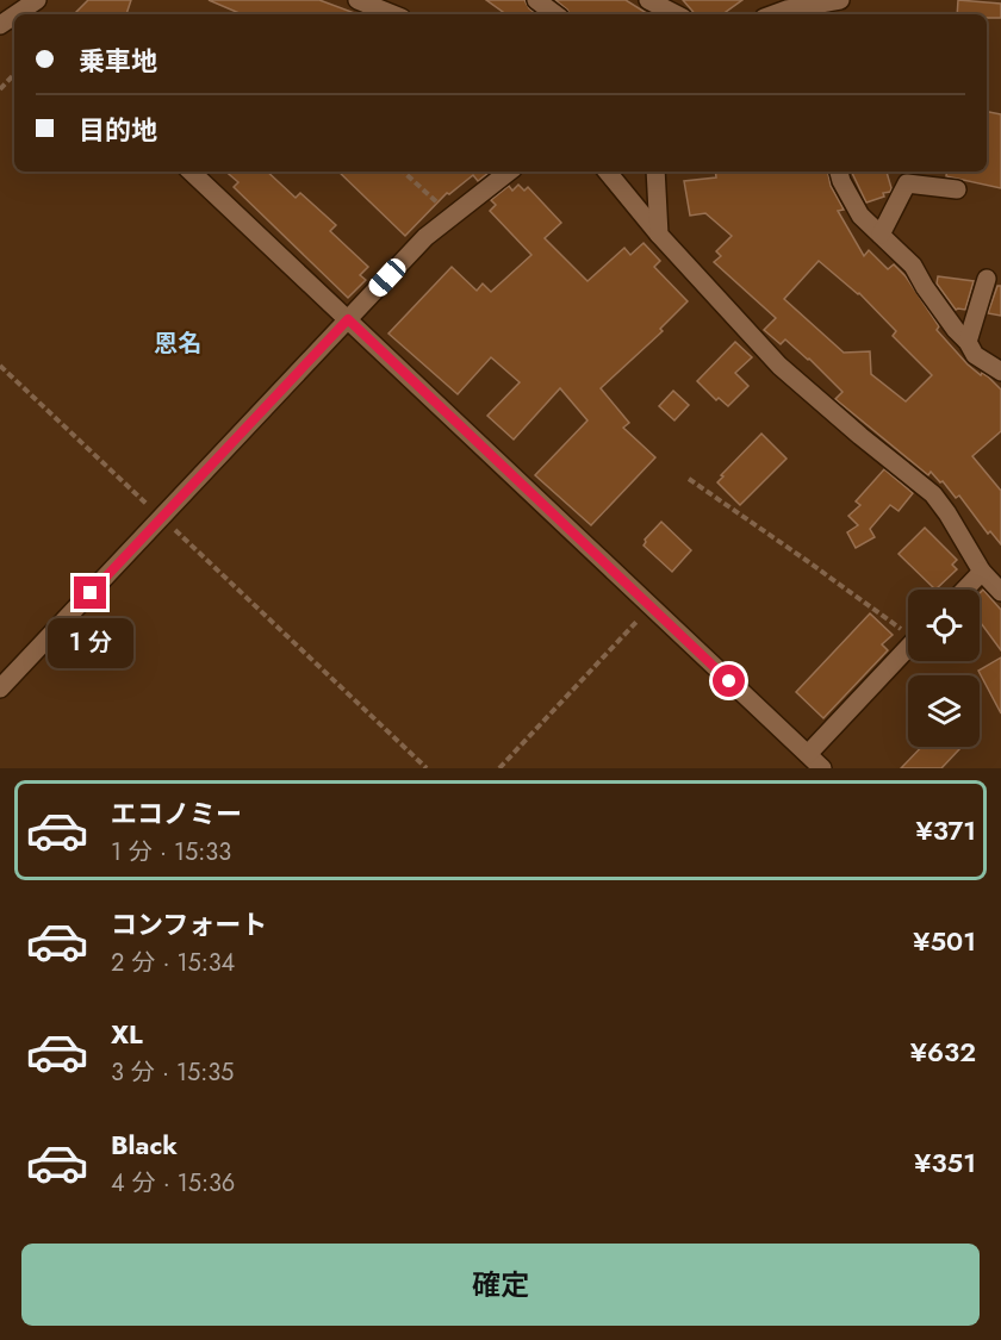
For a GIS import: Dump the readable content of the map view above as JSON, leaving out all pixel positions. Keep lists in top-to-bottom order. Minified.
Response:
{"districts":["恩名"],"page":{"banner":["乗車地","目的地"],"bubble":"1 分","list":[{"name":"エコノミー","note":"1 分 · 15:33","value":"¥371"},{"name":"コンフォート","note":"2 分 · 15:34","value":"¥501"},{"name":"XL","note":"3 分 · 15:35","value":"¥632"},{"name":"Black","note":"4 分 · 15:36","value":"¥351"}],"buttons":"確定"}}
